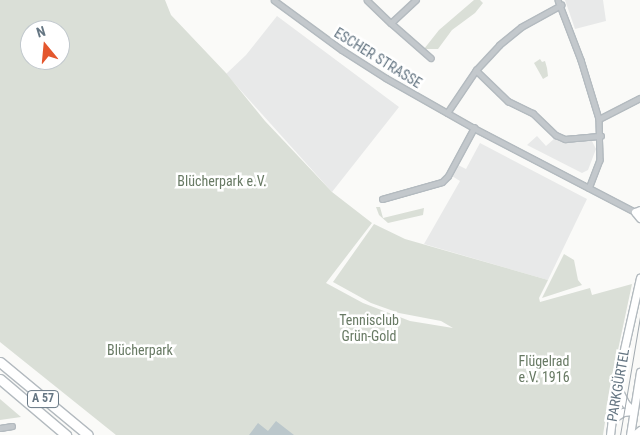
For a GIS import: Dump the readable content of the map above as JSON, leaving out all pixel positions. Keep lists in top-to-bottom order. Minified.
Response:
{"streets":{"highway":["A 57"],"main road":["PARKGÜRTEL"],"street":["ESCHER STRASSE"]},"parks":["Blücherpark e.V.","Tennisclub Grün-Gold","Blücherpark","Flügelrad e.V. 1916"],"north":"top"}
